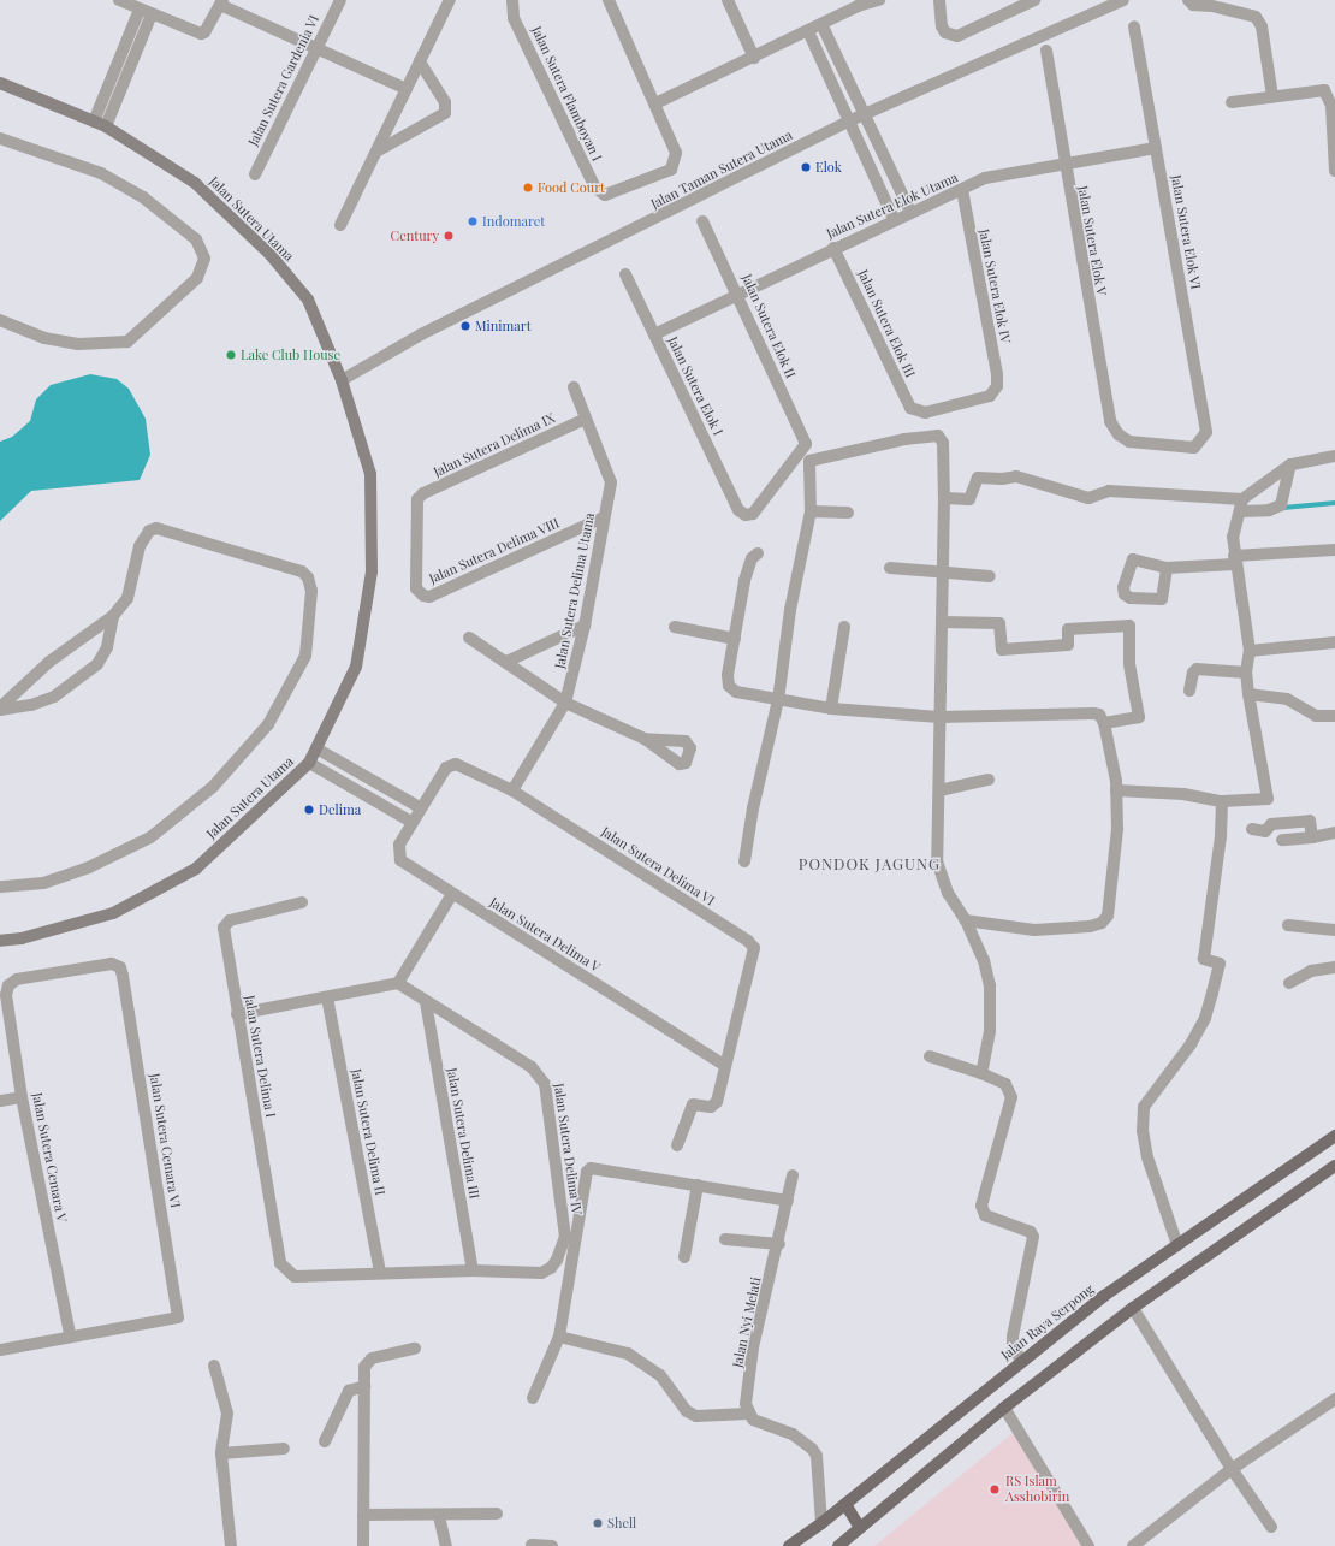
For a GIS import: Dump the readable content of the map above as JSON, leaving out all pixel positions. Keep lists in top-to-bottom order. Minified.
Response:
{"streets":{"main road":["Jalan Raya Serpong"],"street":["Jalan Sutera Gardenia VI","Jalan Sutera Flamboyan I","Jalan Taman Sutera Utama","Jalan Sutera Elok Utama","Jalan Sutera Utama","Jalan Sutera Elok VI","Jalan Sutera Elok V","Jalan Sutera Elok IV","Jalan Sutera Elok III","Jalan Sutera Elok II","Jalan Sutera Elok I","Jalan Sutera Delima IX","Jalan Sutera Delima VIII","Jalan Sutera Delima Utama","Jalan Sutera Delima VI","Jalan Sutera Delima V","Jalan Sutera Delima I","Jalan Sutera Delima II","Jalan Sutera Delima III","Jalan Sutera Cemara VI","Jalan Sutera Delima IV","Jalan Sutera Cemara V","Jalan Nyi Melati"]},"crossings":[["Jalan Taman Sutera Utama","Jalan Sutera Utama"],["Jalan Sutera Elok Utama","Jalan Sutera Elok VI"],["Jalan Sutera Elok Utama","Jalan Sutera Elok V"],["Jalan Sutera Elok Utama","Jalan Sutera Elok IV"],["Jalan Sutera Elok Utama","Jalan Sutera Elok III"],["Jalan Sutera Elok Utama","Jalan Sutera Elok II"],["Jalan Sutera Elok Utama","Jalan Sutera Elok I"],["Jalan Sutera Elok VI","Jalan Sutera Elok V"],["Jalan Sutera Elok IV","Jalan Sutera Elok III"],["Jalan Sutera Elok II","Jalan Sutera Elok I"],["Jalan Sutera Delima IX","Jalan Sutera Delima VIII"],["Jalan Sutera Delima IX","Jalan Sutera Delima Utama"],["Jalan Sutera Delima VIII","Jalan Sutera Delima Utama"],["Jalan Sutera Delima Utama","Jalan Sutera Delima VI"],["Jalan Sutera Delima VI","Jalan Sutera Delima V"],["Jalan Sutera Delima I","Jalan Sutera Delima II"],["Jalan Sutera Delima III","Jalan Sutera Delima IV"],["Jalan Sutera Cemara VI","Jalan Sutera Cemara V"]],"districts":["PONDOK JAGUNG"],"places":["Elok","Food Court","Indomaret","Century","Minimart","Lake Club House","Delima","RS Islam Asshobirin","Shell"]}
